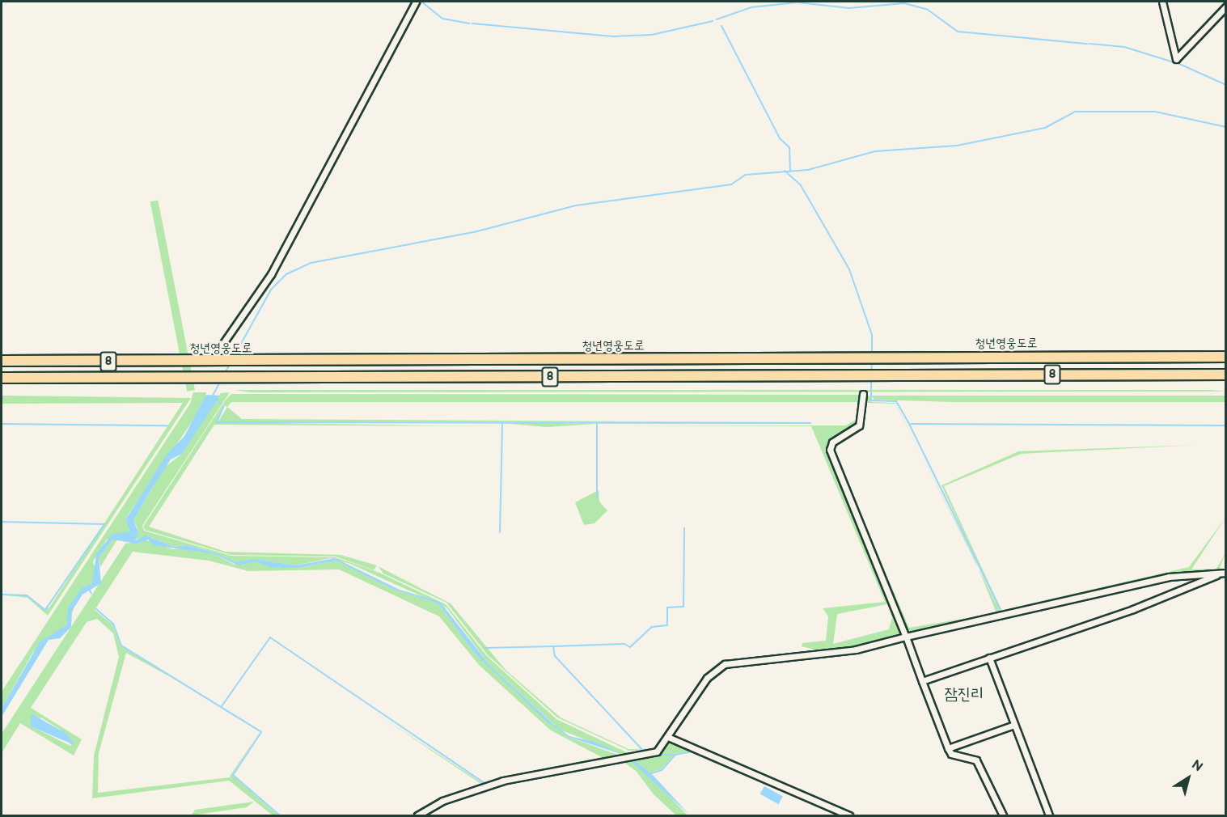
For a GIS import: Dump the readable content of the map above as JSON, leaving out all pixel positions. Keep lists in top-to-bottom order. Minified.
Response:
{"streets":{"highway":["청년영웅도로","8"]},"districts":["잠진리"],"north":"top right"}
